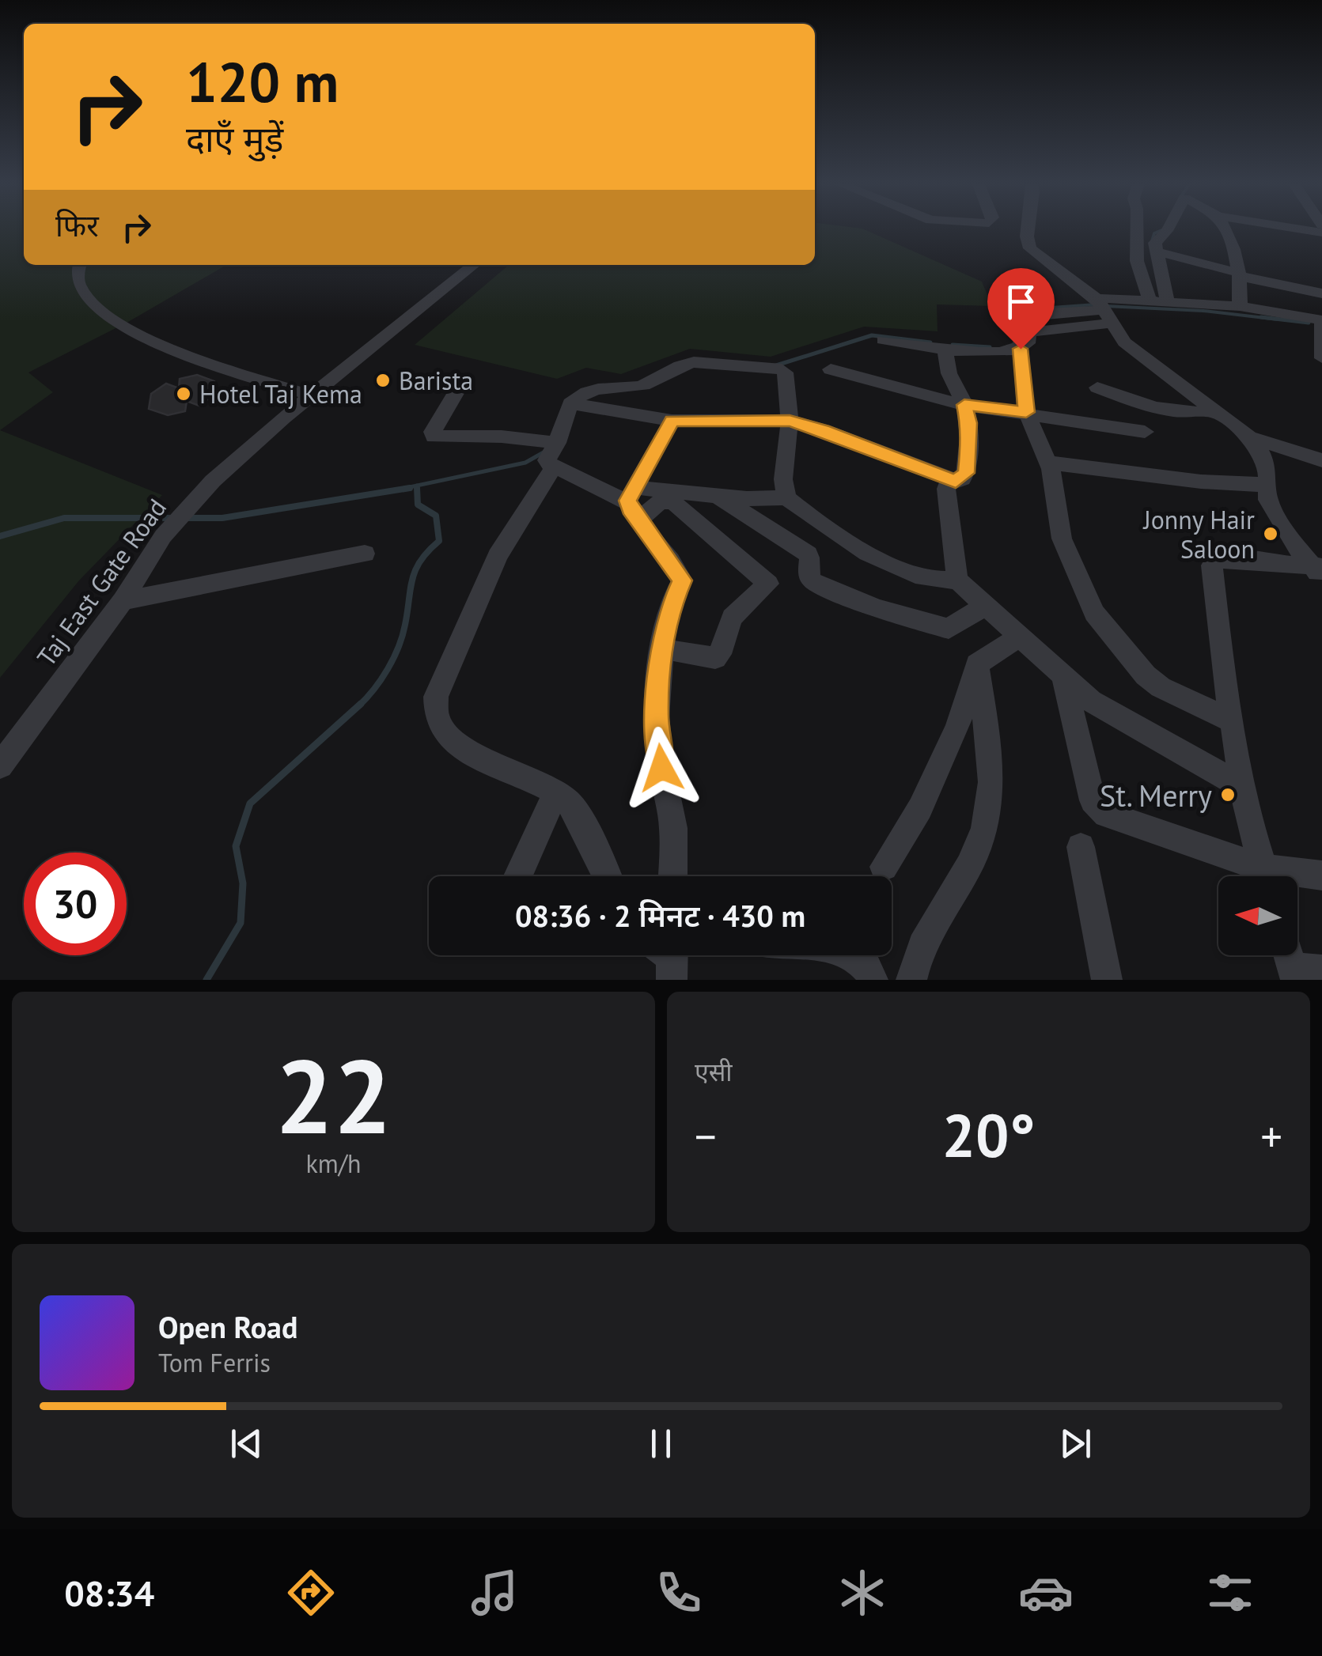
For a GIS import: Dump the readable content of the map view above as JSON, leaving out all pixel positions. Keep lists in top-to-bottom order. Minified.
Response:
{"streets":{"street":["Taj East Gate Road"]},"places":["Barista","Hotel Taj Kema","Jonny Hair Saloon","St. Merry"],"north":"left","page":{"turn":["120 m","दाएँ मुड़ें"],"then":"फिर","limit":"30","trip":"08:36 · 2 मिनट · 430 m","tile":[["22","km/h"],"एसी"],"heat":["−","20°","+"],"song":["Open Road","Tom Ferris"],"tabs":"08:34"}}
